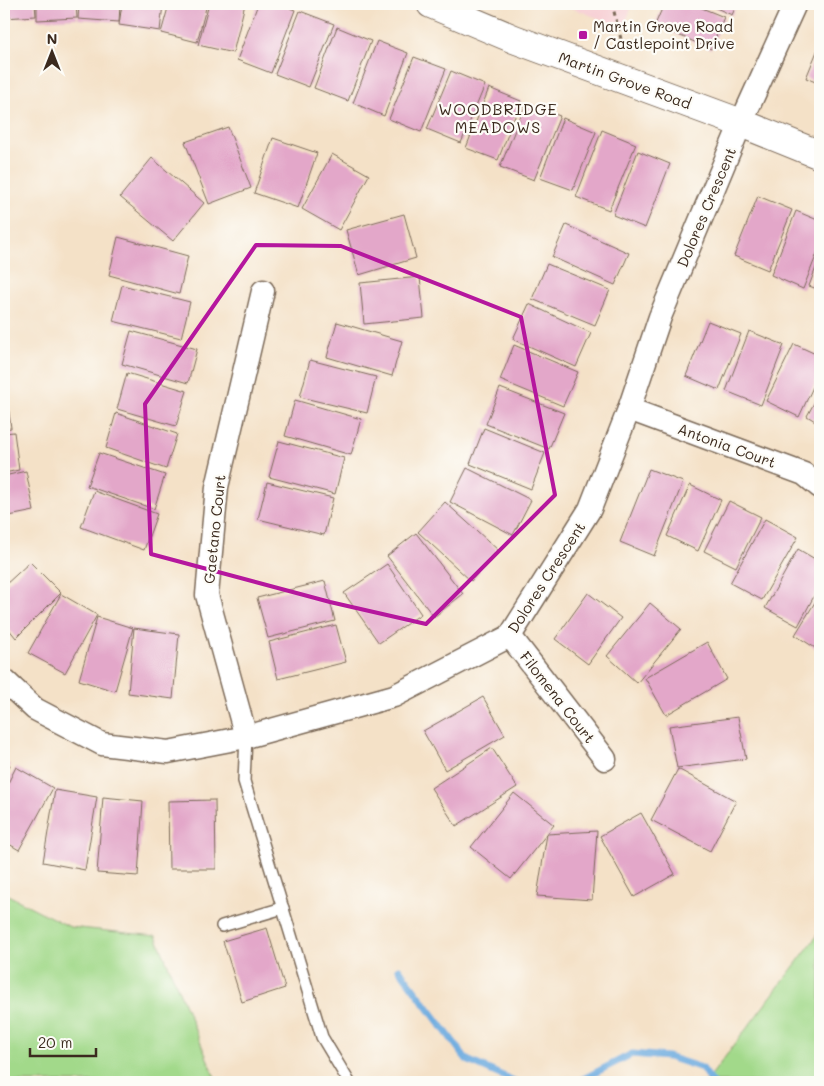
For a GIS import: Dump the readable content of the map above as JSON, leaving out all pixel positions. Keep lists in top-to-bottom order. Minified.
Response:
{"streets":{"street":["Martin Grove Road","Dolores Crescent","Antonia Court","Gaetano Court","Filomena Court"]},"crossings":[["Martin Grove Road","Dolores Crescent"],["Dolores Crescent","Antonia Court"],["Dolores Crescent","Gaetano Court"],["Dolores Crescent","Filomena Court"]],"districts":["WOODBRIDGE MEADOWS"],"places":{"transit":["Martin Grove Road / Castlepoint Drive"]},"scale_bar":"20 m","north":"top"}
